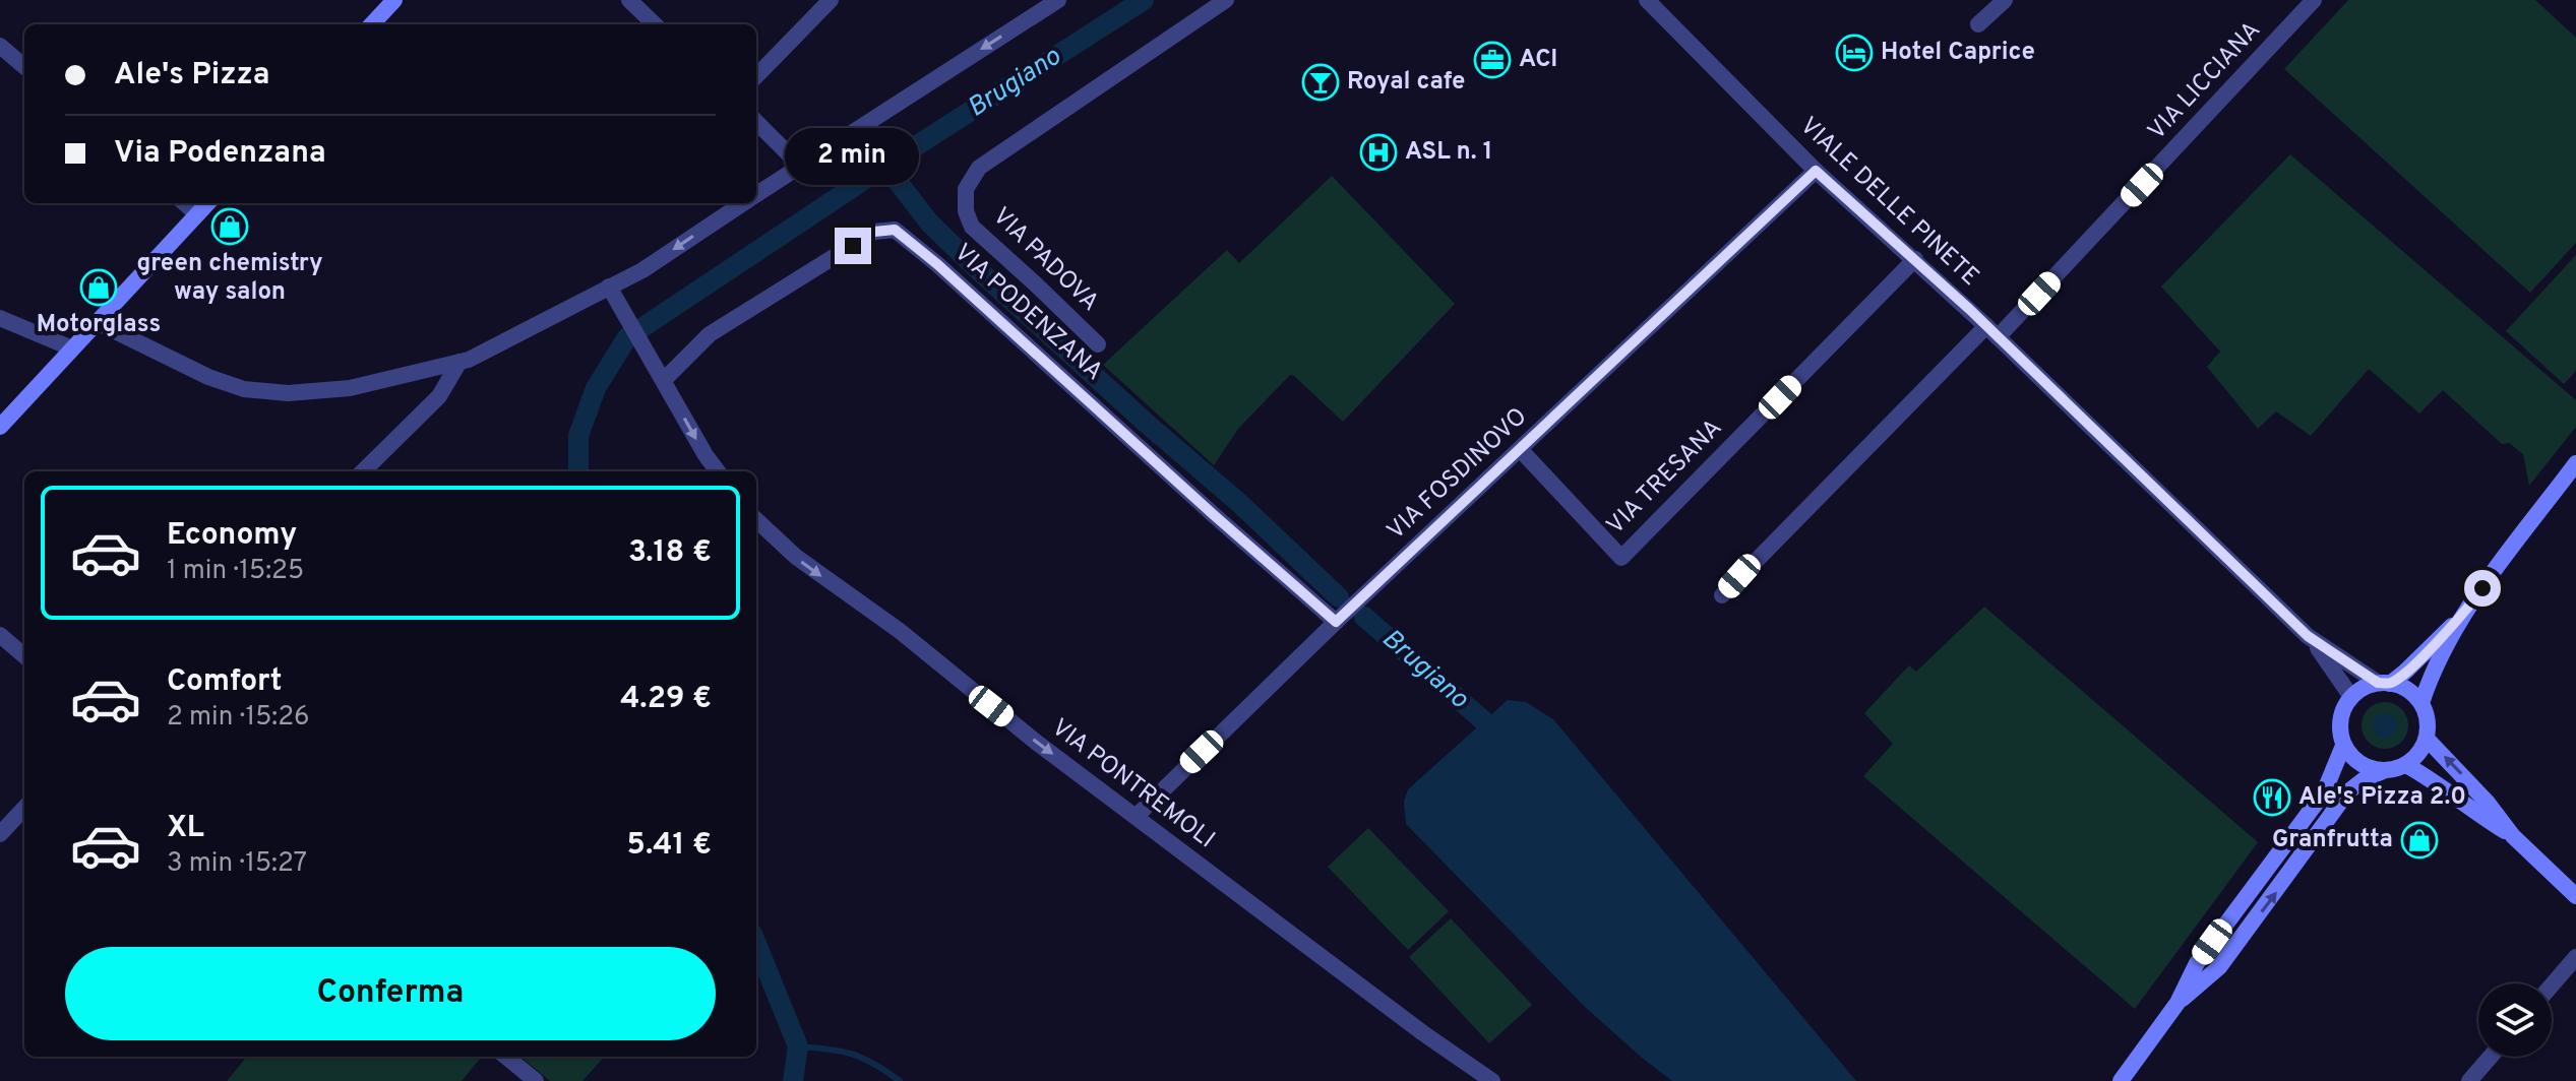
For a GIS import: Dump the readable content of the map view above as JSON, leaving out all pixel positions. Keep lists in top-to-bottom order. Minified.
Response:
{"streets":{"main road":["VIALE DELLE PINETE"],"street":["VIA LICCIANA","VIA PADOVA","VIA PODENZANA","VIA FOSDINOVO","VIA TRESANA","VIA PONTREMOLI"]},"crossings":[["VIA LICCIANA","VIALE DELLE PINETE"],["VIALE DELLE PINETE","VIA FOSDINOVO"],["VIALE DELLE PINETE","VIA TRESANA"],["VIA PODENZANA","VIA FOSDINOVO"],["VIA FOSDINOVO","VIA TRESANA"],["VIA FOSDINOVO","VIA PONTREMOLI"]],"one_way":["VIA PONTREMOLI"],"water":["Brugiano"],"places":{"hotel":["Hotel Caprice"],"office":["ACI"],"bar":["Royal cafe"],"hospital":["ASL n. 1"],"shop":["green chemistry way salon","Motorglass","Granfrutta"],"restaurant":["Ale's Pizza 2.0"]},"page":{"banner":["Ale's Pizza","Via Podenzana"],"bubble":"2 min","list":[{"name":"Economy","note":"1 min · 15:25","value":"3.18 €"},{"name":"Comfort","note":"2 min · 15:26","value":"4.29 €"},{"name":"XL","note":"3 min · 15:27","value":"5.41 €"}],"buttons":"Conferma"}}
